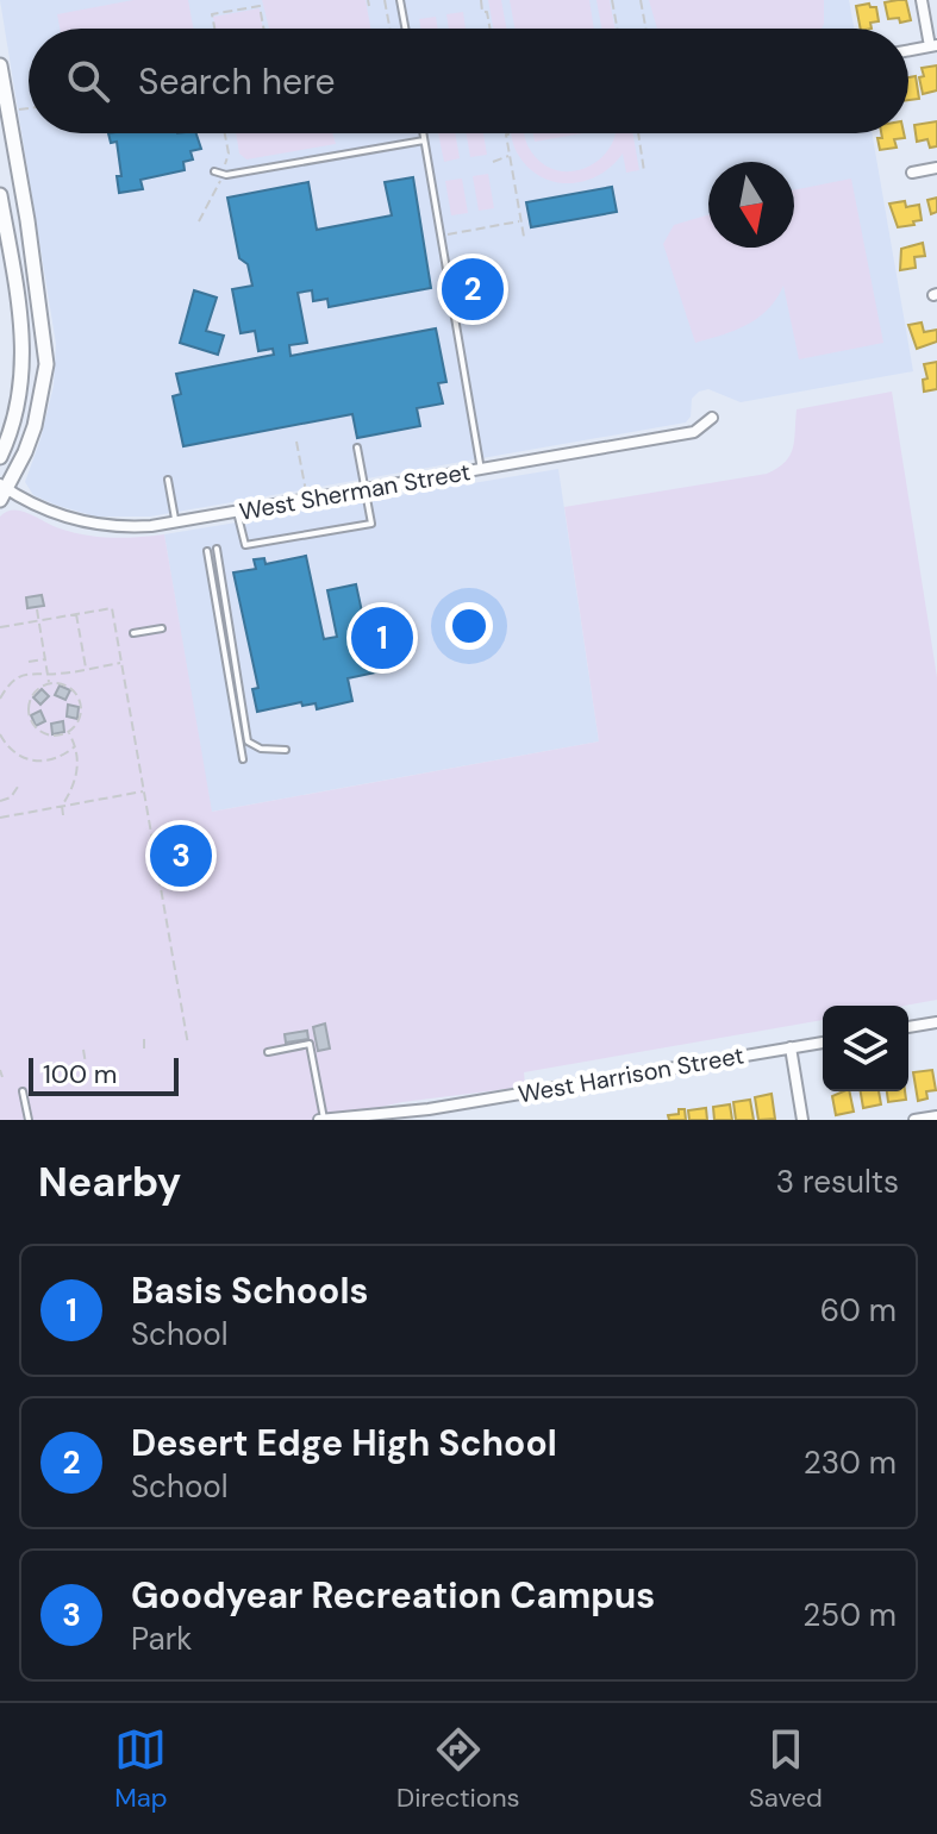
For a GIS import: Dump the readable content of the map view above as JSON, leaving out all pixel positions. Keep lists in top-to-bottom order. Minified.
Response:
{"streets":{"street":["West Sherman Street","West Harrison Street"]},"scale_bar":"100 m","north":"bottom","page":{"search":"Search here","pins":["2","1","3"],"scale":"100 m","heading":["Nearby","3 results"],"list":[{"mark":"1","name":"Basis Schools","note":"School","value":"60 m"},{"mark":"2","name":"Desert Edge High School","note":"School","value":"230 m"},{"mark":"3","name":"Goodyear Recreation Campus","note":"Park","value":"250 m"}],"nav":["Map","Directions","Saved"]}}
